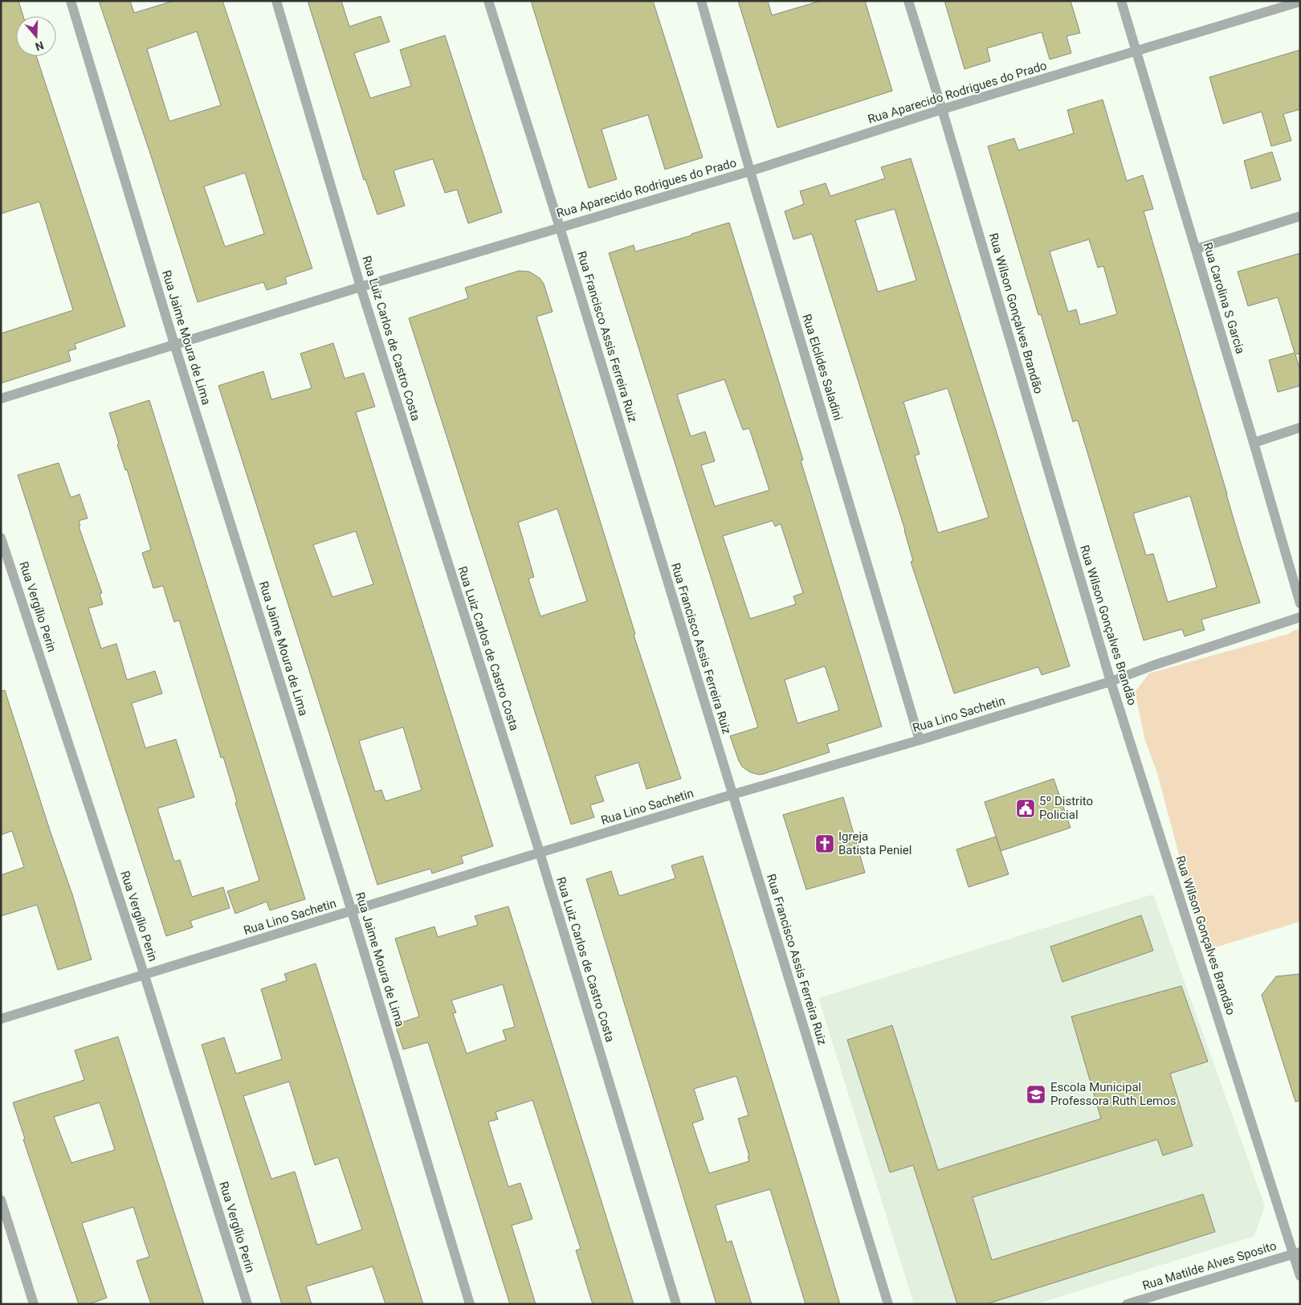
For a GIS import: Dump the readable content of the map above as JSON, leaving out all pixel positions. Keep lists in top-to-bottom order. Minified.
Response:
{"streets":{"street":["Rua Aparecido Rodrigues do Prado","Rua Carolina S Garcia","Rua Wilson Gonçalves Brandão","Rua Francisco Assis Ferreira Ruiz","Rua Jaime Moura de Lima","Rua Luiz Carlos de Castro Costa","Rua Elclides Saladini","Rua Vergílio Perin","Rua Lino Sachetin","Rua Matilde Alves Sposito"]},"crossings":[["Rua Aparecido Rodrigues do Prado","Rua Carolina S Garcia"],["Rua Aparecido Rodrigues do Prado","Rua Wilson Gonçalves Brandão"],["Rua Aparecido Rodrigues do Prado","Rua Francisco Assis Ferreira Ruiz"],["Rua Aparecido Rodrigues do Prado","Rua Jaime Moura de Lima"],["Rua Aparecido Rodrigues do Prado","Rua Luiz Carlos de Castro Costa"],["Rua Aparecido Rodrigues do Prado","Rua Elclides Saladini"],["Rua Wilson Gonçalves Brandão","Rua Lino Sachetin"],["Rua Wilson Gonçalves Brandão","Rua Matilde Alves Sposito"],["Rua Francisco Assis Ferreira Ruiz","Rua Lino Sachetin"],["Rua Jaime Moura de Lima","Rua Lino Sachetin"],["Rua Luiz Carlos de Castro Costa","Rua Lino Sachetin"],["Rua Elclides Saladini","Rua Lino Sachetin"],["Rua Vergílio Perin","Rua Lino Sachetin"]],"places":{"public building":["5º Distrito Policial"],"church":["Igreja Batista Peniel"],"school or university":["Escola Municipal Professora Ruth Lemos"]},"north":"bottom"}
